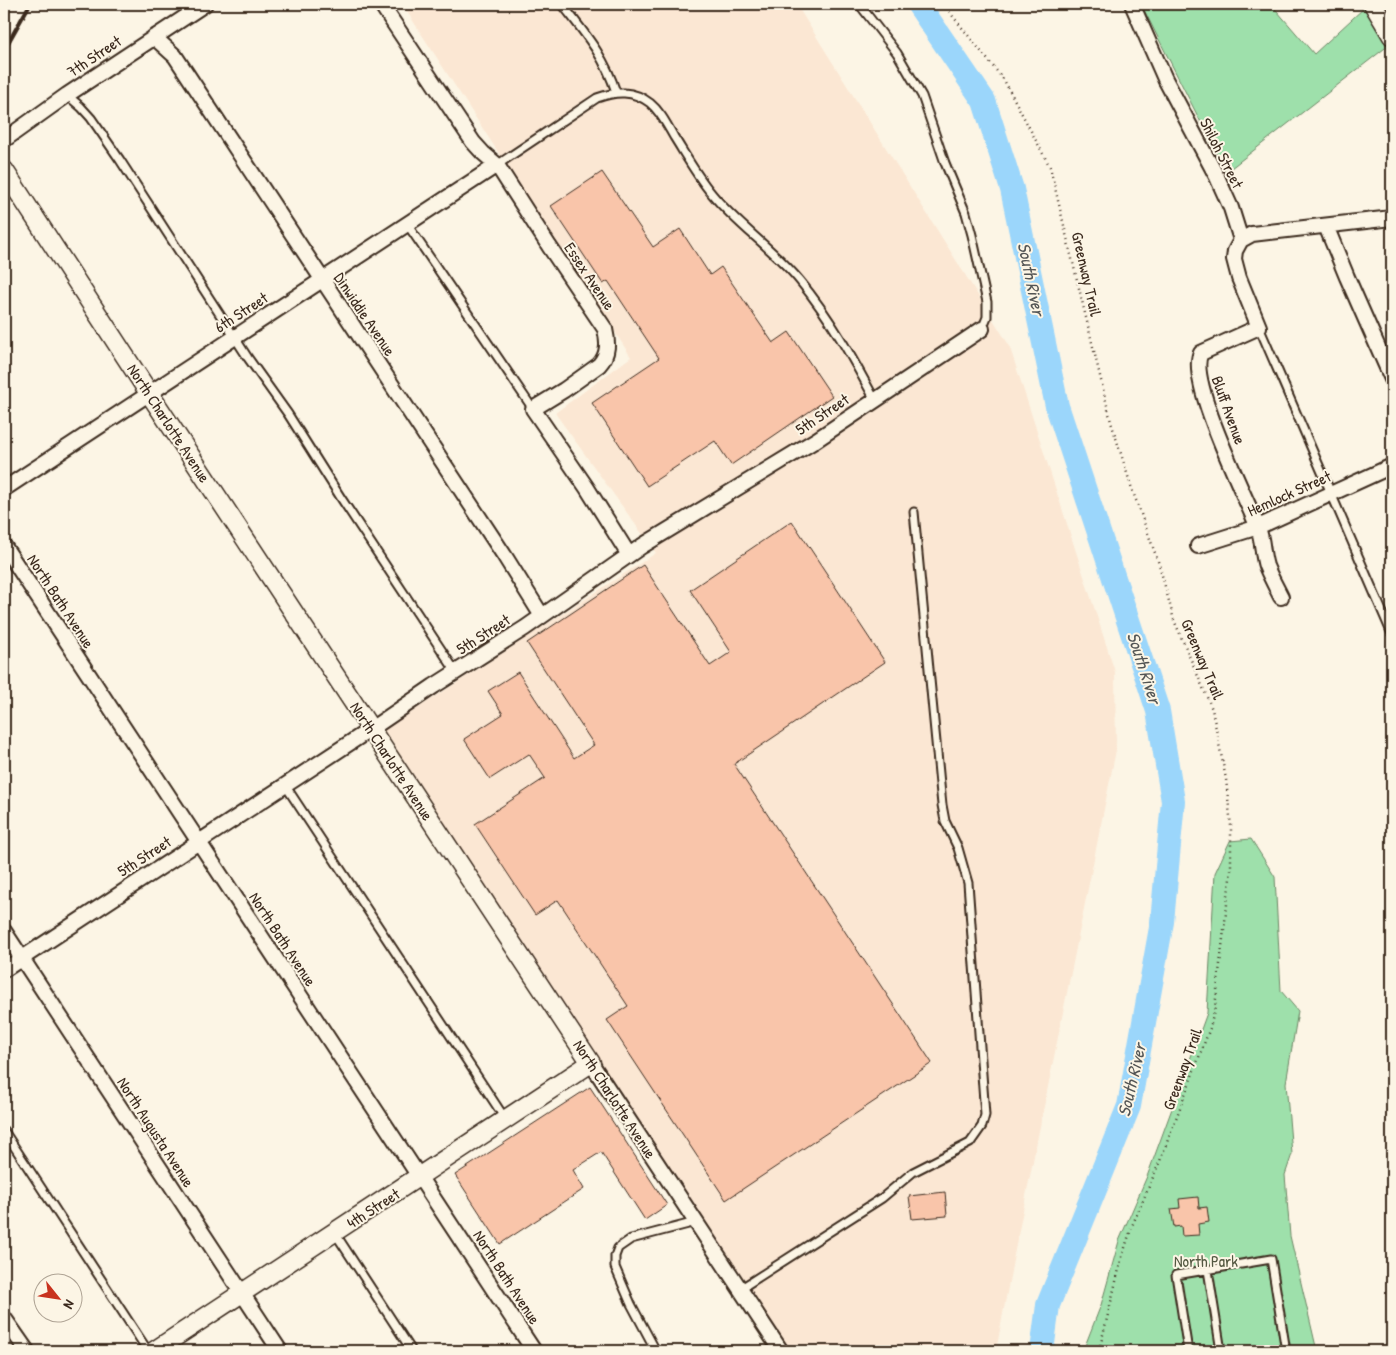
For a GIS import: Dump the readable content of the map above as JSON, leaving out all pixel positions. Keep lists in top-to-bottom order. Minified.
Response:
{"streets":{"street":["7th Street","Shiloh Street","Essex Avenue","6th Street","Dinwiddie Avenue","Bluff Avenue","5th Street","North Charlotte Avenue","Hemlock Street","North Bath Avenue","North Augusta Avenue","4th Street"],"path":["Greenway Trail"]},"crossings":[["7th Street","Dinwiddie Avenue"],["Essex Avenue","6th Street"],["6th Street","Dinwiddie Avenue"],["6th Street","North Charlotte Avenue"],["Dinwiddie Avenue","5th Street"],["Bluff Avenue","Hemlock Street"],["5th Street","North Charlotte Avenue"],["5th Street","North Bath Avenue"],["5th Street","North Augusta Avenue"],["North Charlotte Avenue","4th Street"],["North Bath Avenue","4th Street"],["North Augusta Avenue","4th Street"]],"water":["South River"],"parks":["North Park"],"north":"bottom right"}
